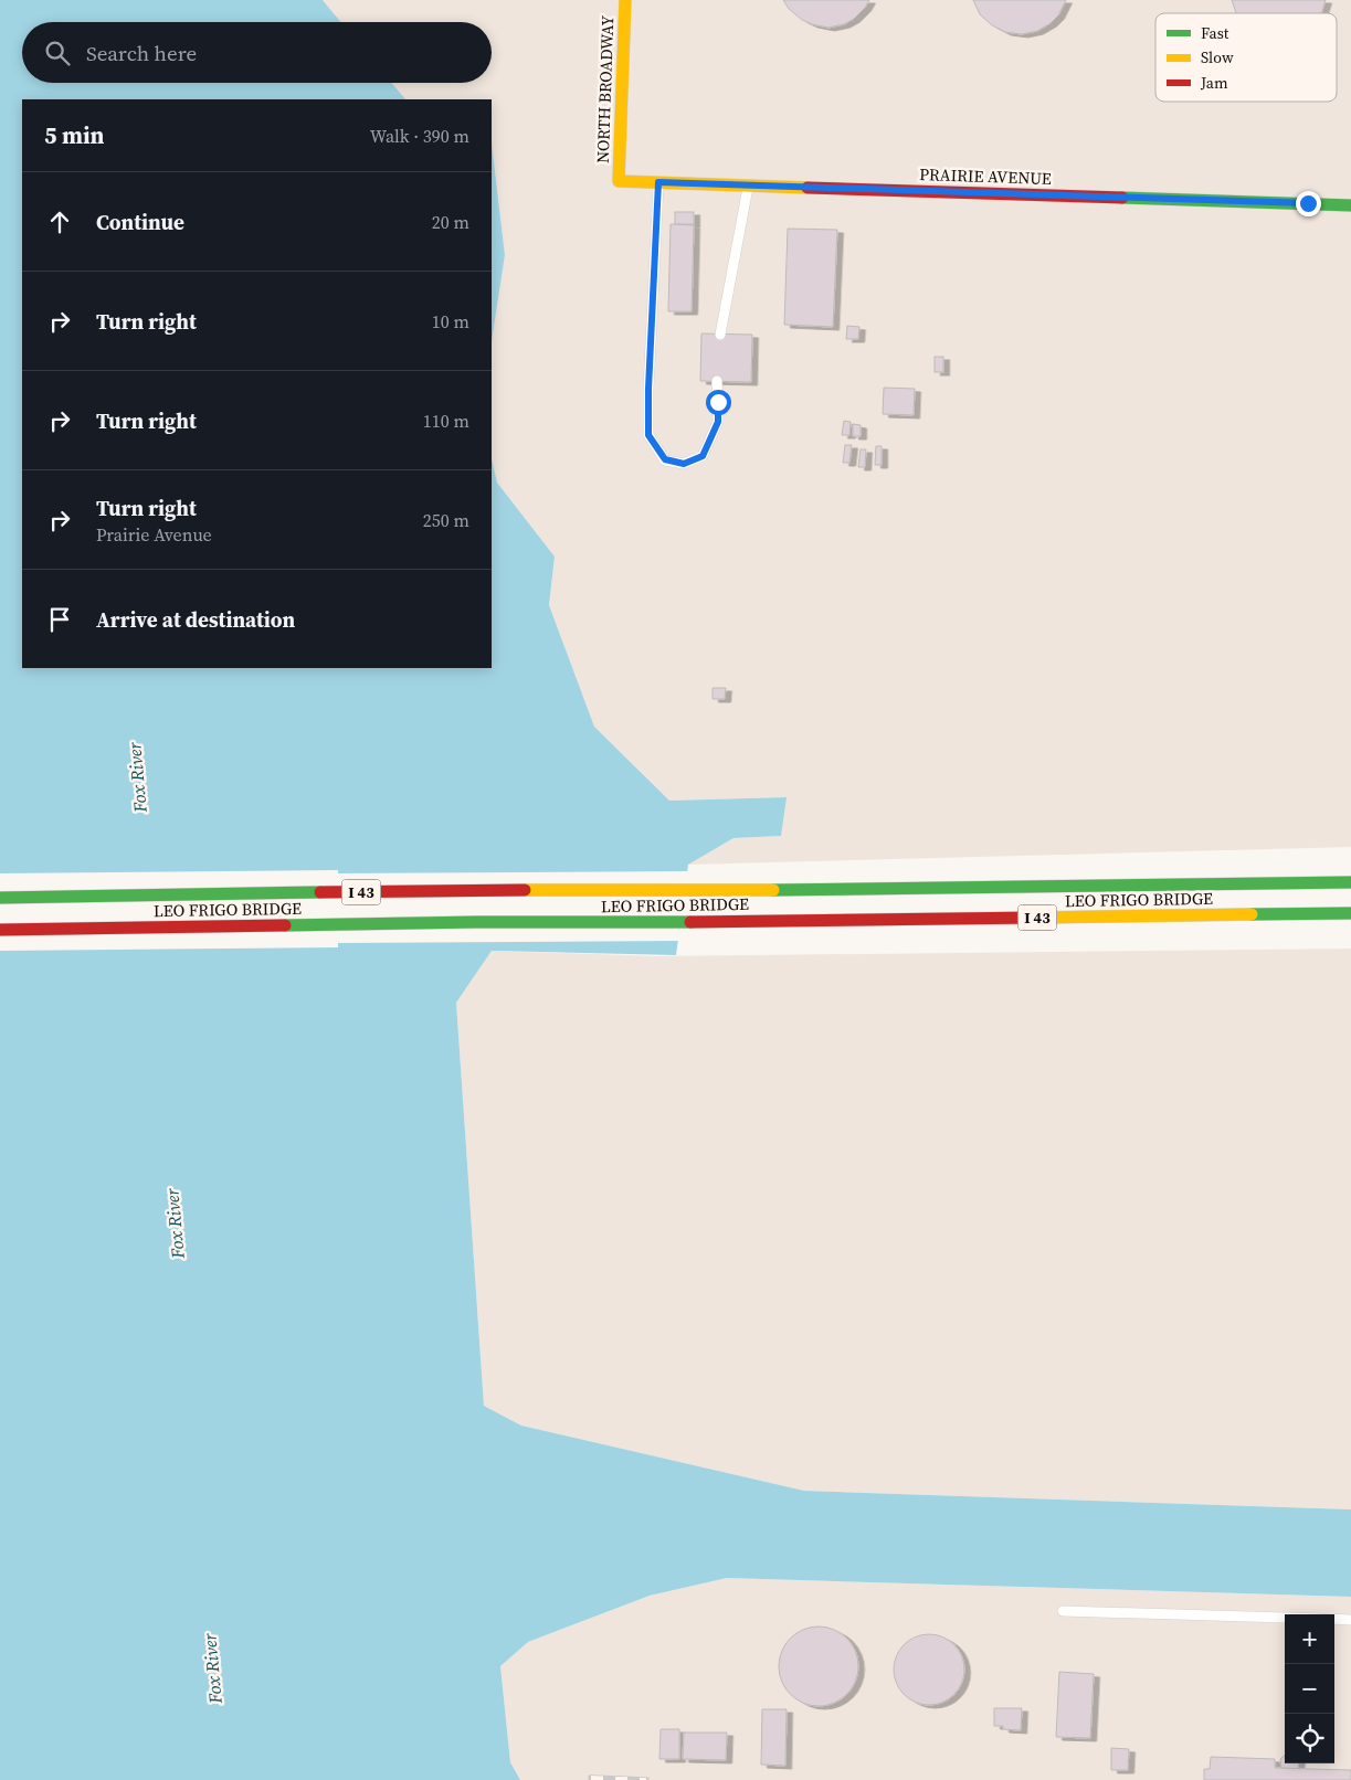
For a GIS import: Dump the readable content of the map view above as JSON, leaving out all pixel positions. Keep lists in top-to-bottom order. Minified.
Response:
{"streets":{"main road":["NORTH BROADWAY","PRAIRIE AVENUE","I 43","LEO FRIGO BRIDGE"]},"crossings":[["NORTH BROADWAY","PRAIRIE AVENUE"]],"water":["Fox River"],"legend":["Fast","Slow","Jam"],"page":{"search":"Search here","heading":["5 min","Walk · 390 m"],"list":[["Continue","20 m"],["Turn right","10 m"],["Turn right","110 m"],["Turn right","Prairie Avenue","250 m"],"Arrive at destination"],"map_buttons":["+","−"]}}
